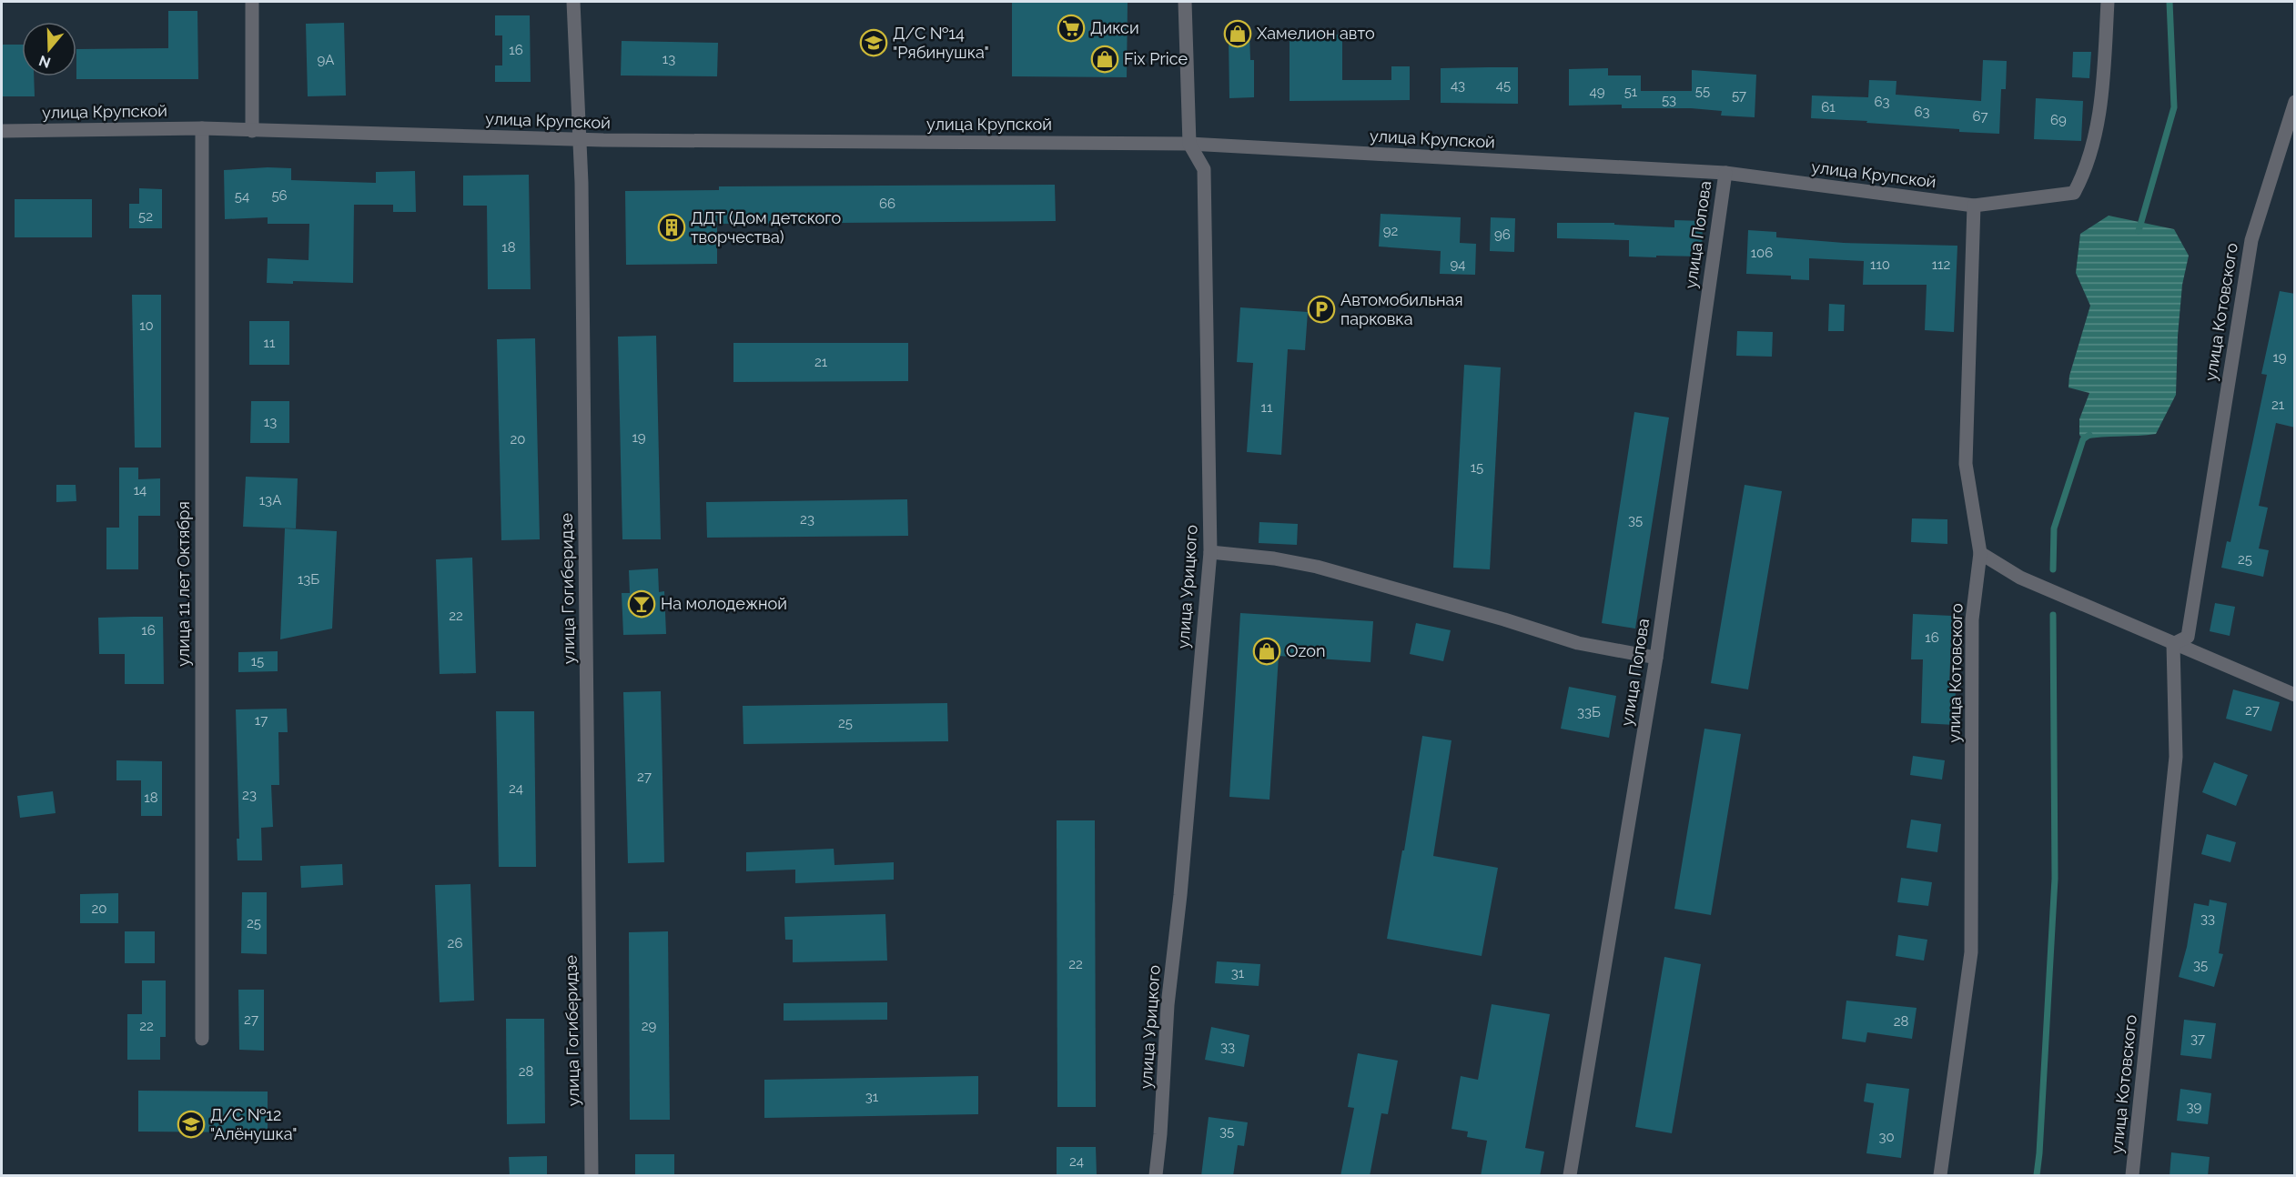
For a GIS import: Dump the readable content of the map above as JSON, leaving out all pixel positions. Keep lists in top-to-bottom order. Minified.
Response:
{"streets":{"street":["улица Крупской","улица Попова","улица Котовского","улица 11 лет Октября","улица Урицкого","улица Гогиберидзе"]},"crossings":[["улица Крупской","улица Попова"],["улица Крупской","улица Котовского"],["улица Крупской","улица 11 лет Октября"],["улица Крупской","улица Урицкого"],["улица Крупской","улица Гогиберидзе"]],"places":{"supermarket":["Дикси"],"shop":["Хамелион авто","Fix Price","Ozon"],"school or university":["Д/С №14 \"Рябинушка\"","Д/С №12 \"Алёнушка\""],"building":["ДДТ (Дом детского творчества)"],"parking":["Автомобильная парковка"],"bar":["На молодежной"]},"house_numbers":["16","13","9А","43","45","55","49","51","57","53","63","61","63","67","69","56","54","66","52","92","96","18","106","94","110","112","10","11","19","21","21","11","13","19","20","15","14","13А","23","35","25","13Б","22","16","16","15","27","33Б","17","25","27","24","23","18","20","33","25","26","22","35","31","27","28","22","29","37","33","28","31","39","35","30","24"],"north":"bottom"}
